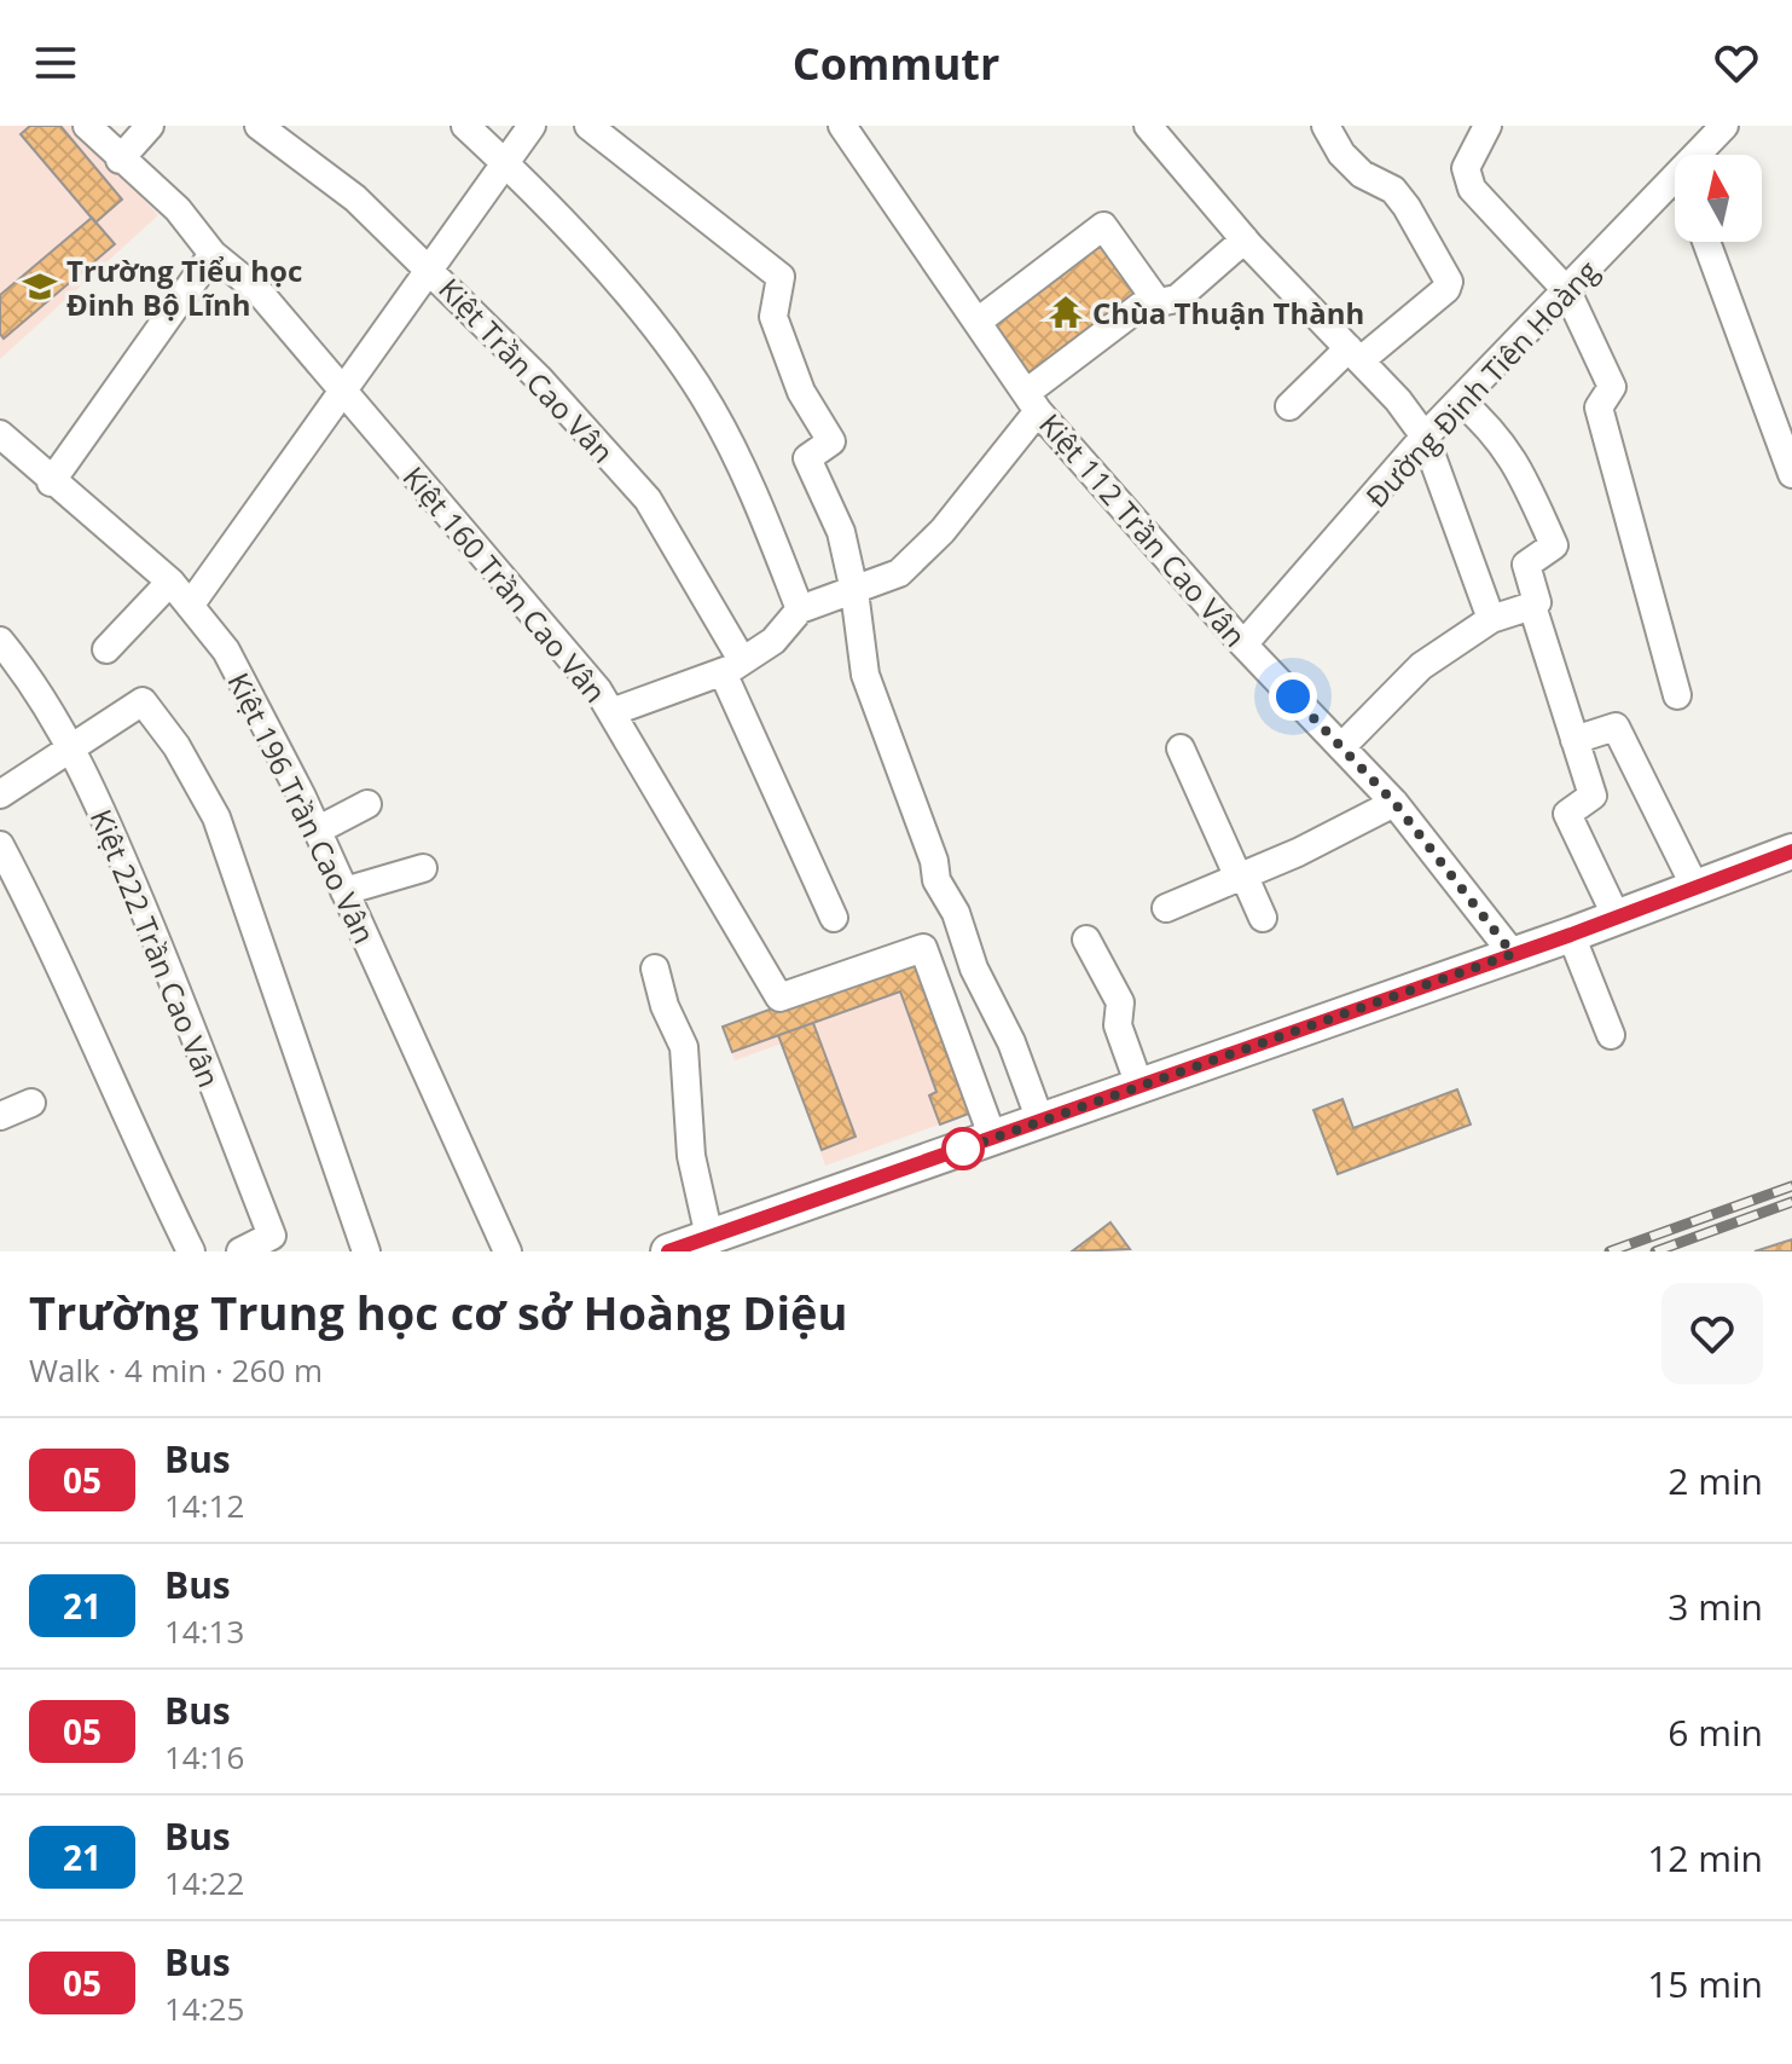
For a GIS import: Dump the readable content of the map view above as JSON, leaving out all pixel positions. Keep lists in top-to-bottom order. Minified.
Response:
{"streets":{"street":["Kiệt Trần Cao Vân","Đường Đinh Tiên Hoàng","Kiệt 112 Trần Cao Vân","Kiệt 160 Trần Cao Vân","Kiệt 196 Trần Cao Vân","Kiệt 222 Trần Cao Vân"]},"crossings":[["Đường Đinh Tiên Hoàng","Kiệt 112 Trần Cao Vân"]],"places":{"school or university":["Trường Tiểu học Đinh Bộ Lĩnh"],"temple":["Chùa Thuận Thành"]},"lines":["bus line 05"],"north":"top","page":{"header":"Commutr","heading":["Trường Trung học cơ sở Hoàng Diệu","Walk · 4 min · 260 m"],"list":[{"mark":"05","name":"Bus","note":"14:12","value":"2 min"},{"mark":"21","name":"Bus","note":"14:13","value":"3 min"},{"mark":"05","name":"Bus","note":"14:16","value":"6 min"},{"mark":"21","name":"Bus","note":"14:22","value":"12 min"},{"mark":"05","name":"Bus","note":"14:25","value":"15 min"}]}}
